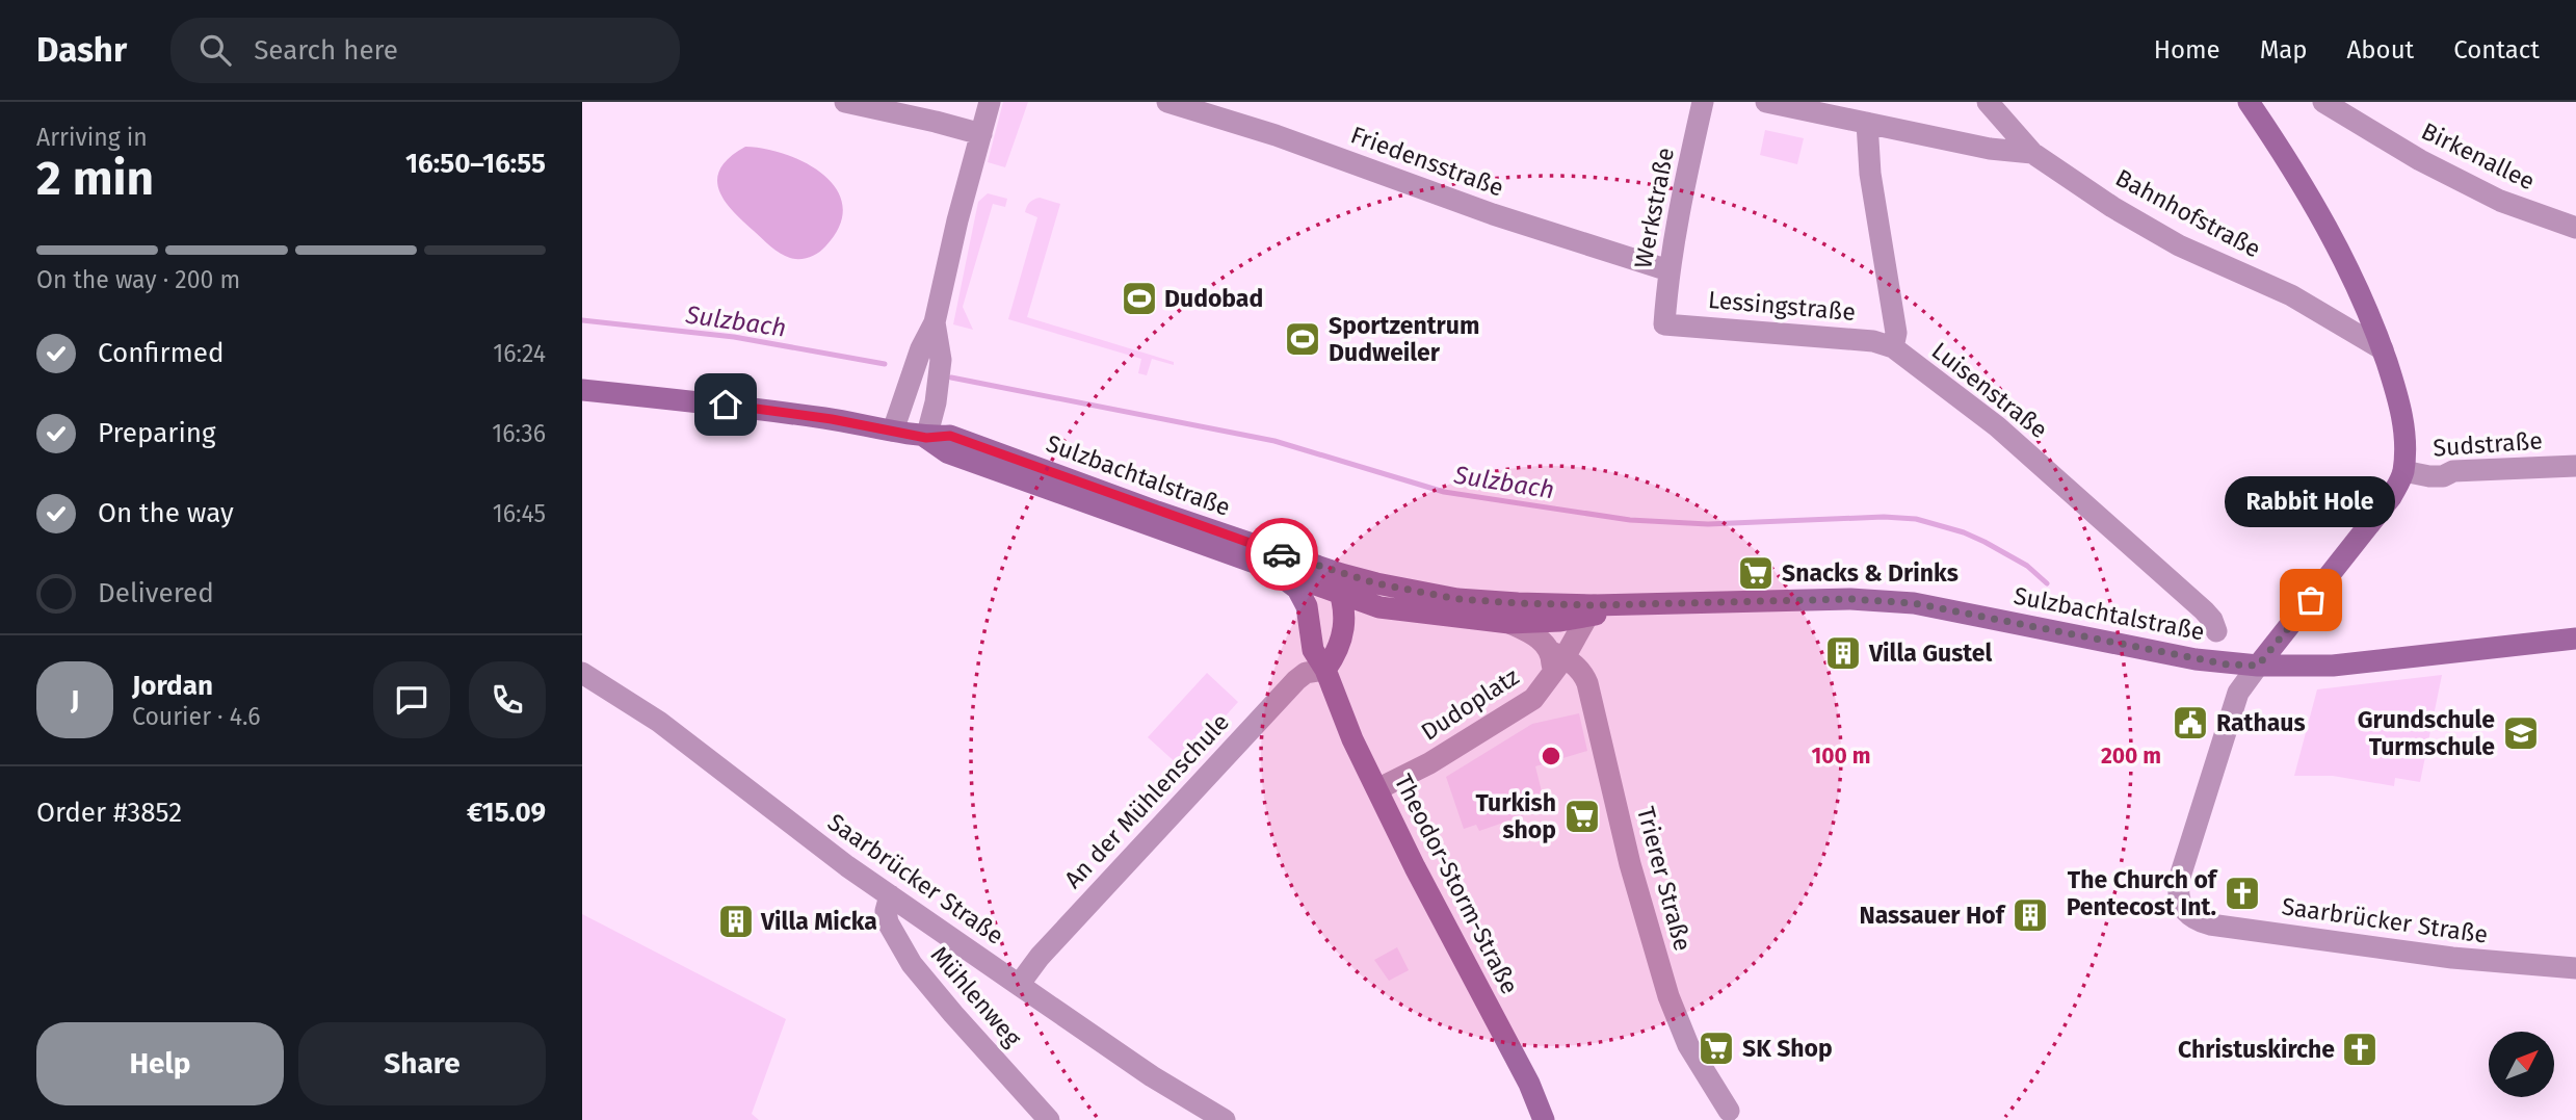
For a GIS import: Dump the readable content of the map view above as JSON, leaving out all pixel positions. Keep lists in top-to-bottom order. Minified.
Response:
{"streets":{"main road":["Sulzbachtalstraße","Theodor-Storm-Straße"],"street":["Birkenallee","Friedensstraße","Werkstraße","Bahnhofstraße","Lessingstraße","Luisenstraße","Sudstraße","Dudoplatz","An der Mühlenschule","Saarbrücker Straße","Trierer Straße","Mühlenweg"]},"crossings":[["Friedensstraße","Werkstraße"],["Werkstraße","Lessingstraße"],["Lessingstraße","Luisenstraße"],["Sulzbachtalstraße","Saarbrücker Straße"],["Sulzbachtalstraße","Trierer Straße"],["Sulzbachtalstraße","Theodor-Storm-Straße"],["Dudoplatz","Trierer Straße"],["Dudoplatz","Theodor-Storm-Straße"],["An der Mühlenschule","Saarbrücker Straße"],["An der Mühlenschule","Theodor-Storm-Straße"],["Saarbrücker Straße","Mühlenweg"]],"water":["Sulzbach"],"places":{"sports":["Dudobad","Sportzentrum Dudweiler"],"supermarket":["Snacks & Drinks","Turkish shop","SK Shop"],"other":["Rabbit Hole"],"building":["Villa Gustel","Nassauer Hof","Villa Micka"],"public building":["Rathaus"],"school or university":["Grundschule Turmschule"],"church":["The Church of Pentecost Int.","Christuskirche"]},"north":"top right","page":{"header":"Dashr","search":"Search here","nav":["Home","Map","About","Contact"],"heading":["2 min","Arriving in","16:50–16:55"],"panel":["Jordan","Courier · 4.6","Order #3852","€15.09"],"bar":"On the way · 200 m","list":[["Confirmed","16:24"],["Preparing","16:36"],["On the way","16:45"],"Delivered"],"bubble":"Rabbit Hole","round":"J","buttons":["Help","Share"]},"rings":["100 m","200 m"]}
